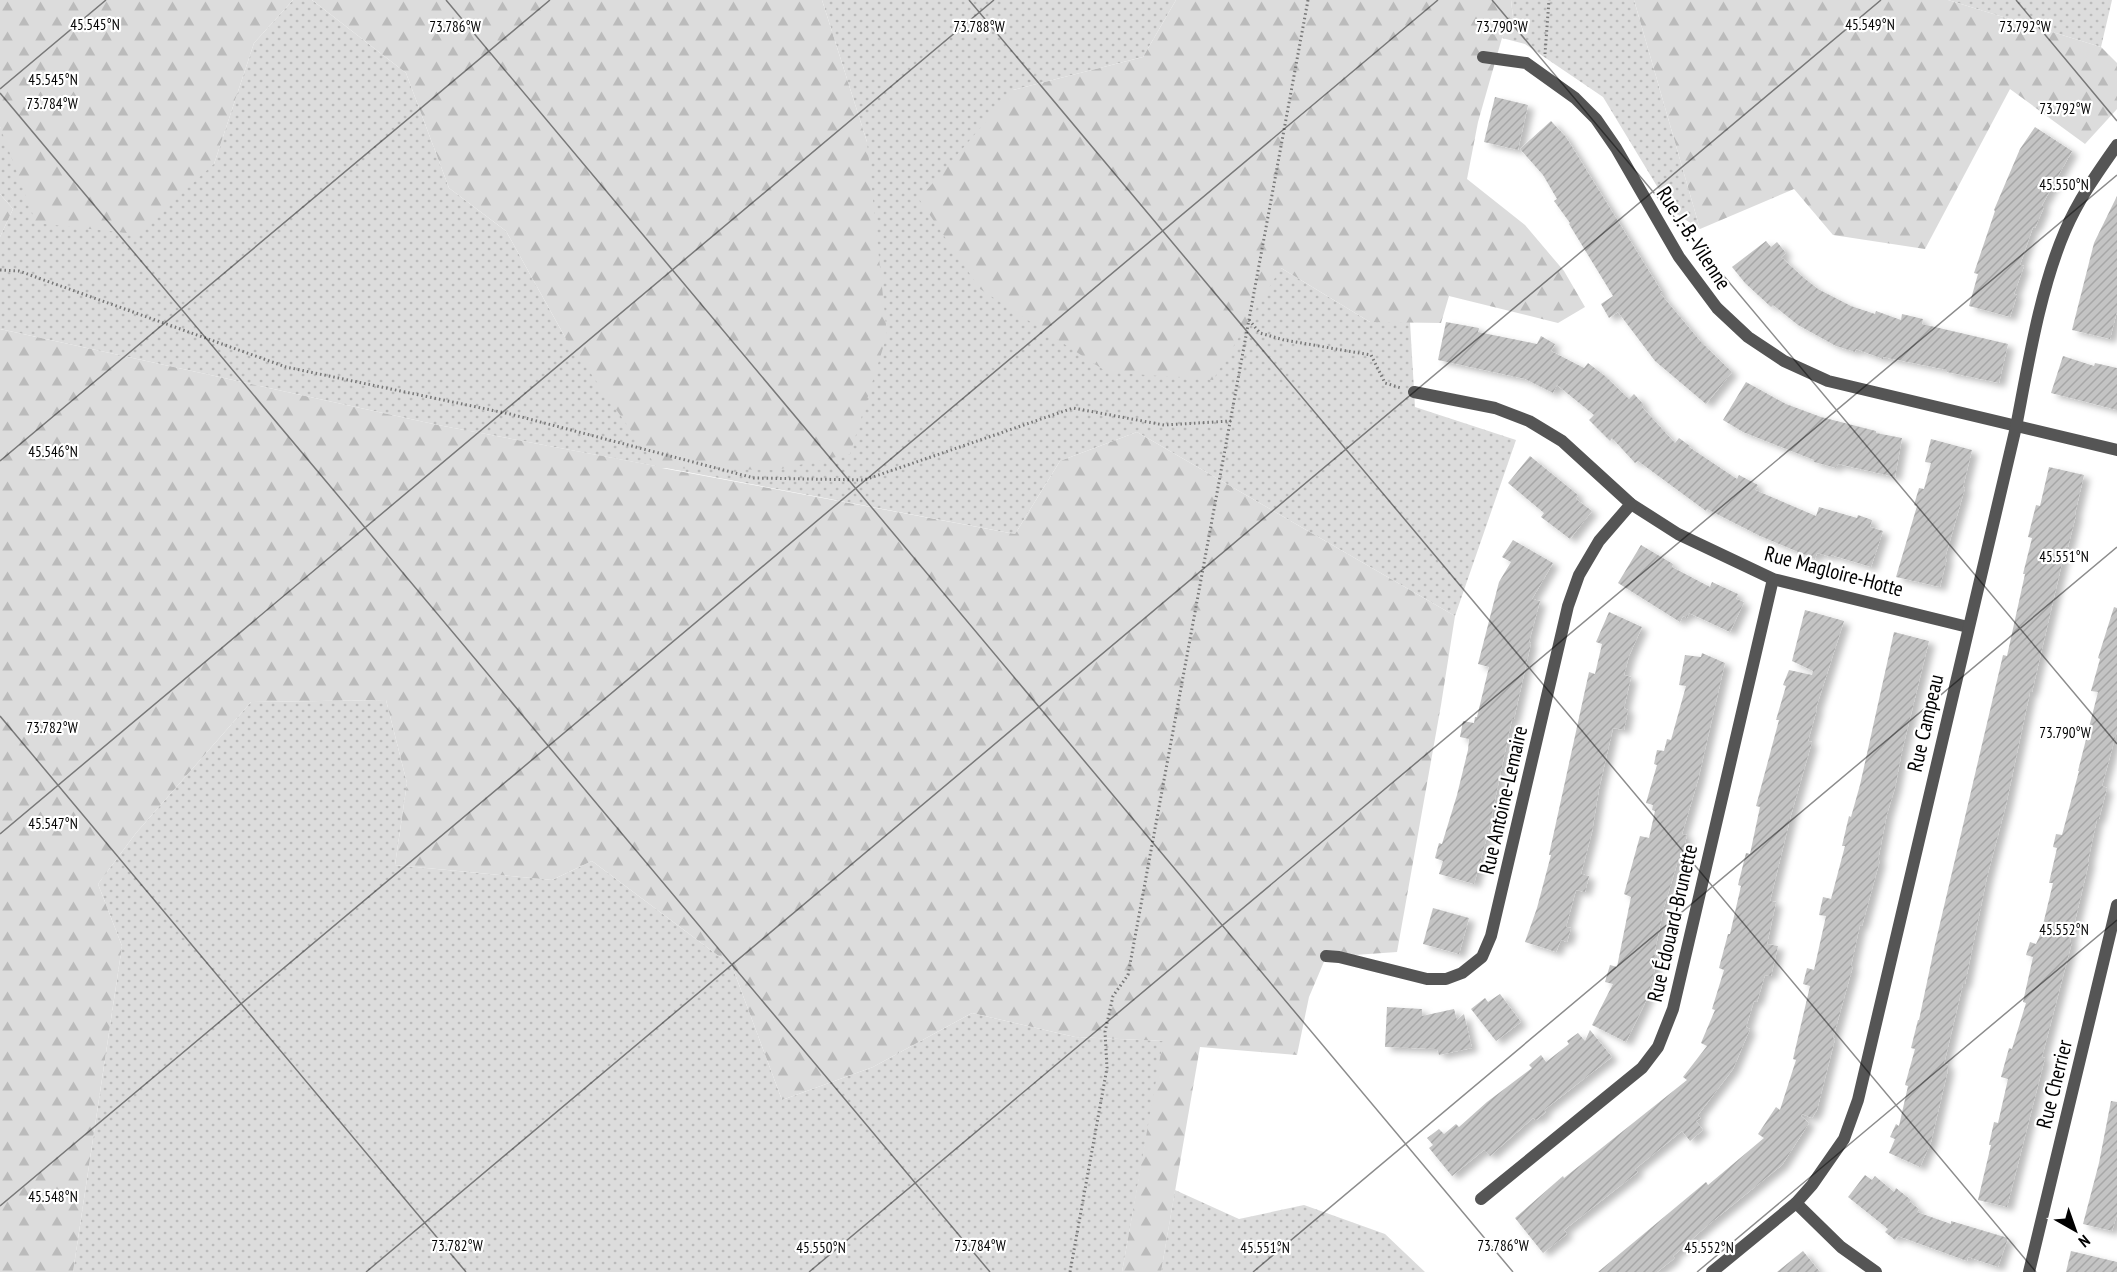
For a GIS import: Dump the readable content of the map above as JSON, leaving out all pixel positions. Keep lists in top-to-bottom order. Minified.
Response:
{"streets":{"street":["Rue J.-B.-Vilenne","Rue Magloire-Hotte","Rue Campeau","Rue Antoine-Lemaire","Rue Édouard-Brunette","Rue Cherrier"]},"crossings":[["Rue J.-B.-Vilenne","Rue Campeau"],["Rue Magloire-Hotte","Rue Campeau"],["Rue Magloire-Hotte","Rue Antoine-Lemaire"],["Rue Magloire-Hotte","Rue Édouard-Brunette"]],"north":"bottom right","coordinates":["45.545°N","45.549°N","73.792°W","73.786°W","73.788°W","73.790°W","73.784°W","45.550°N","45.546°N","45.551°N","73.782°W","45.547°N","45.552°N","45.548°N"]}
